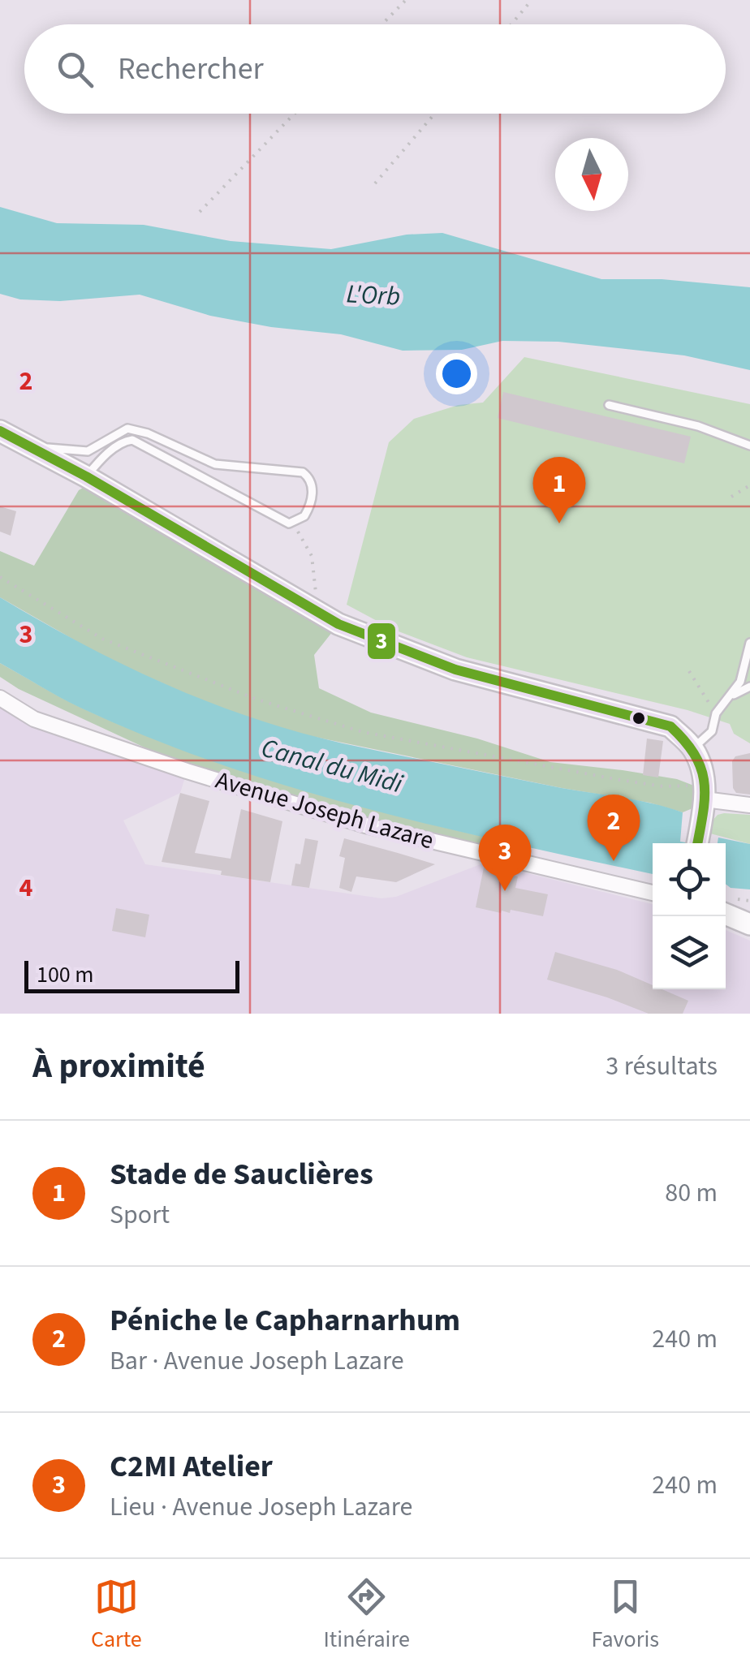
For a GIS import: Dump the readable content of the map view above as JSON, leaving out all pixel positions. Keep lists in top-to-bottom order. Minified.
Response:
{"streets":{"street":["Avenue Joseph Lazare"]},"water":["L'Orb","Canal du Midi"],"lines":["transit line 3"],"scale_bar":"100 m","north":"bottom","page":{"search":"Rechercher","pins":["1","2","3"],"scale":"100 m","heading":["À proximité","3 résultats"],"list":[{"mark":"1","name":"Stade de Sauclières","note":"Sport","value":"80 m"},{"mark":"2","name":"Péniche le Capharnarhum","note":"Bar · Avenue Joseph Lazare","value":"240 m"},{"mark":"3","name":"C2MI Atelier","note":"Lieu · Avenue Joseph Lazare","value":"240 m"}],"nav":["Carte","Itinéraire","Favoris"]},"grid":{"rows":["2","3","4"]}}
